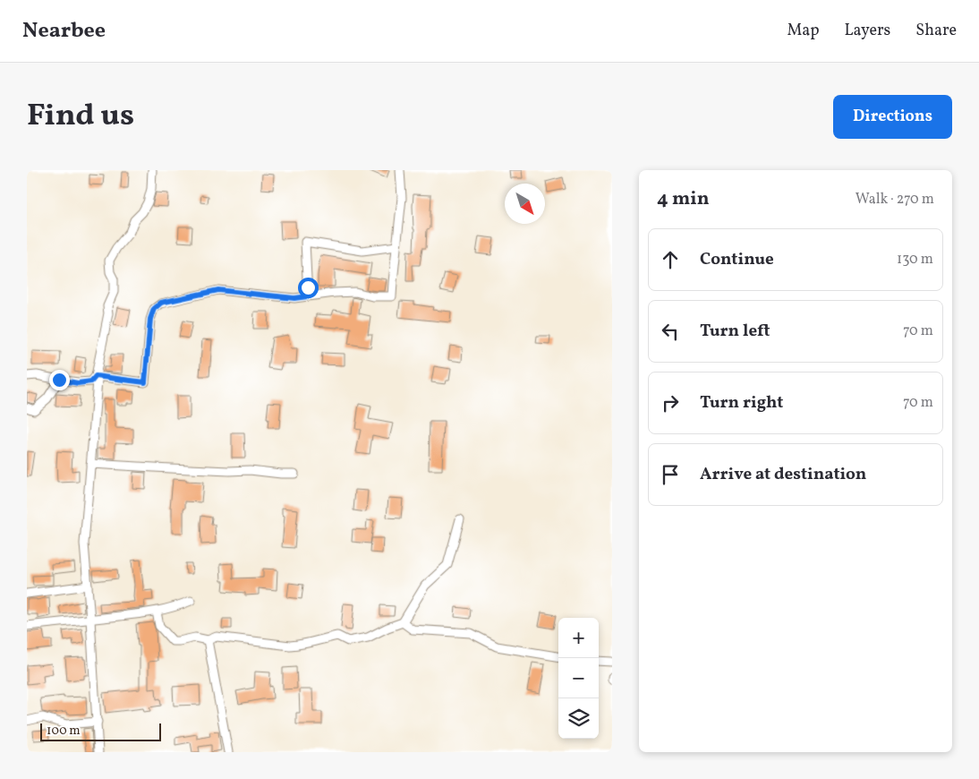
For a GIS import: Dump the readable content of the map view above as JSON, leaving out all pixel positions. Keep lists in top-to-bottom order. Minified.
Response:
{"scale_bar":"100 m","north":"bottom right","page":{"header":"Nearbee","nav":["Map","Layers","Share"],"title":"Find us","buttons":"Directions","heading":["4 min","Walk · 270 m"],"list":[["Continue","130 m"],["Turn left","70 m"],["Turn right","70 m"],"Arrive at destination"],"map_buttons":["+","−"],"scale":"100 m"}}
